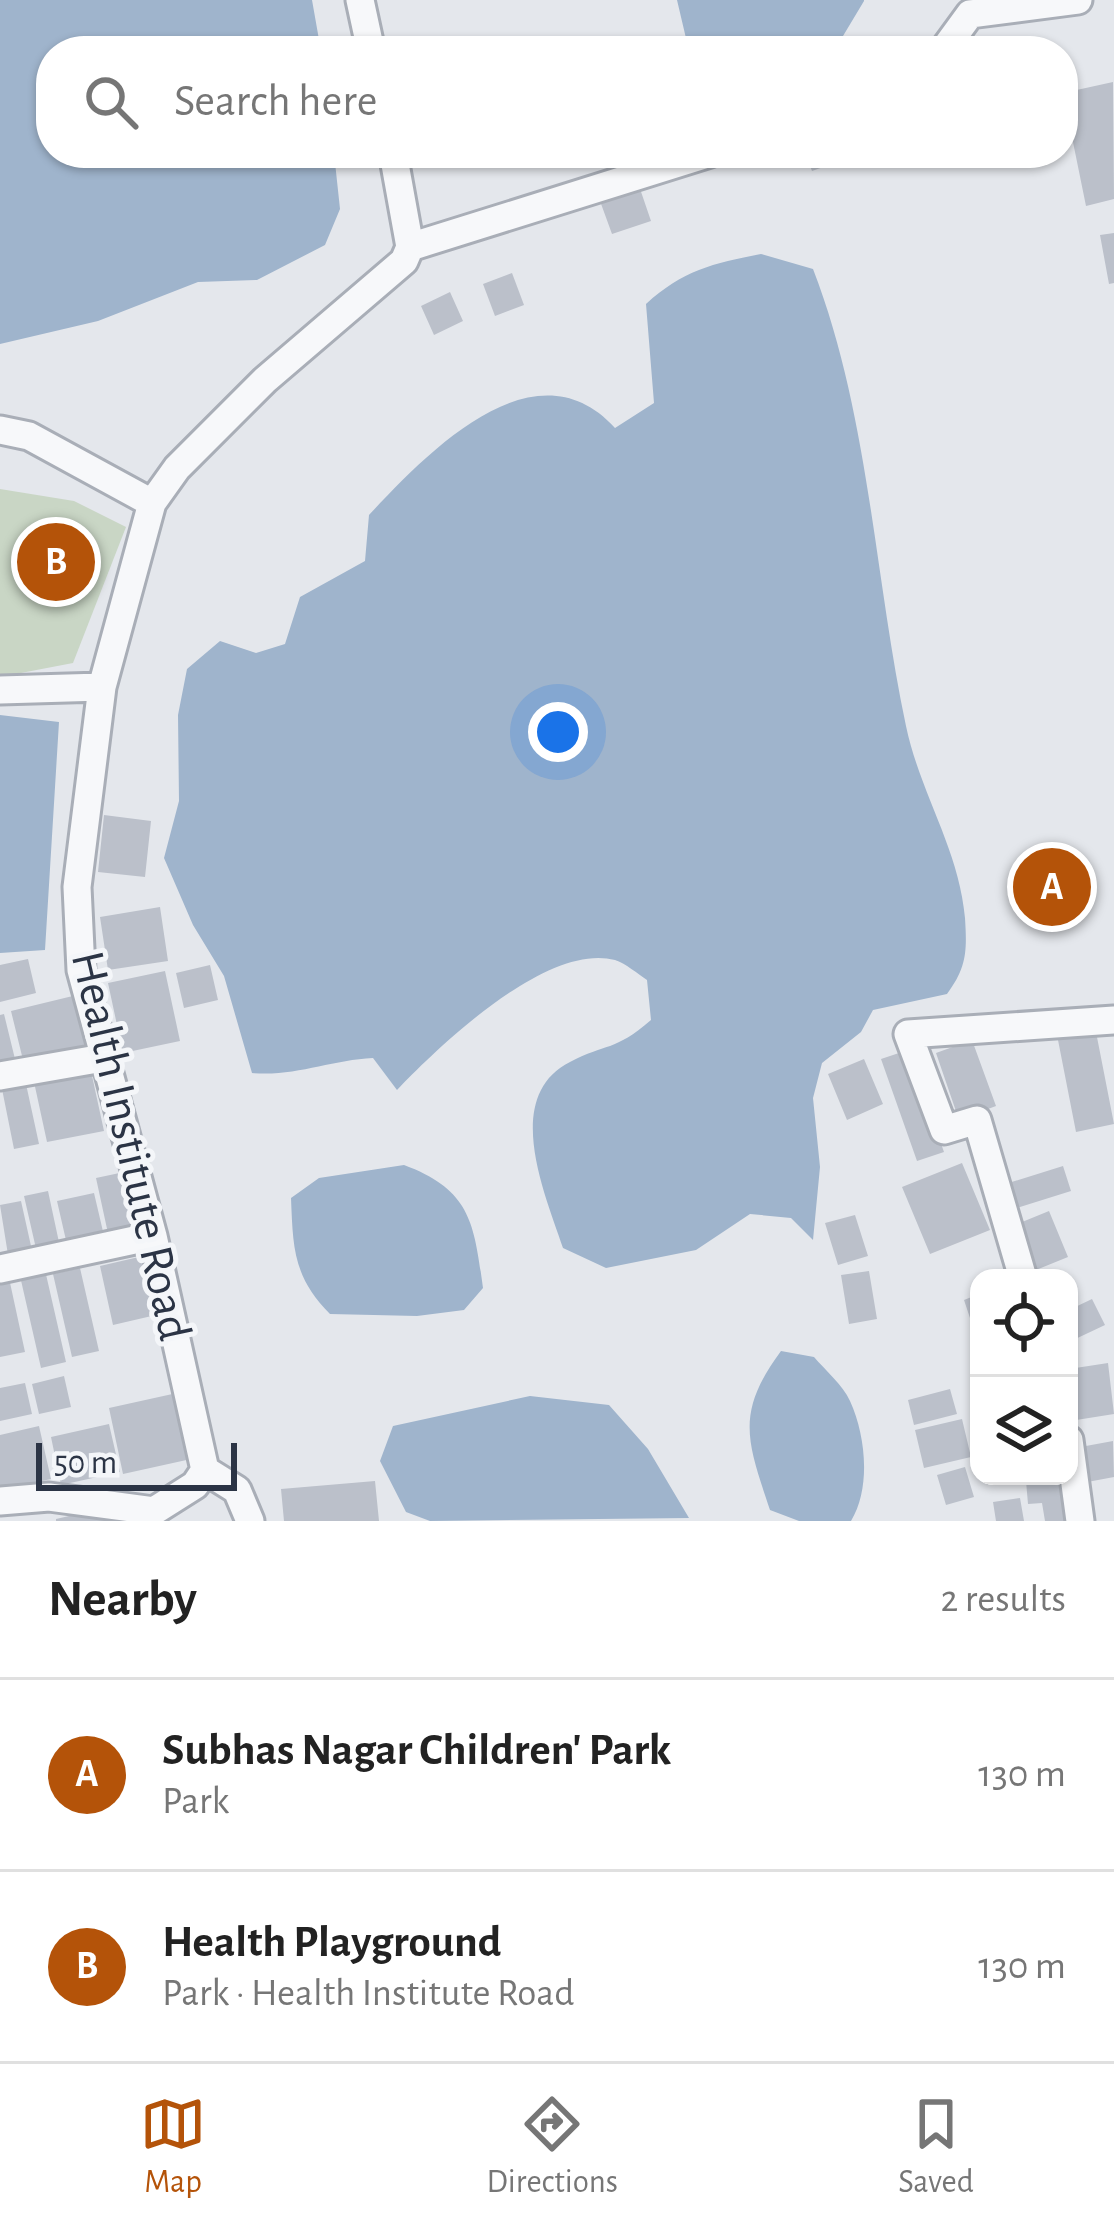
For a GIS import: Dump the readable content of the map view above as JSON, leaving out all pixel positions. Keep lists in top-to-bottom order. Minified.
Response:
{"streets":{"street":["Health Institute Road"]},"scale_bar":"50 m","page":{"search":"Search here","pins":["B","A"],"scale":"50 m","heading":["Nearby","2 results"],"list":[{"mark":"A","name":"Subhas Nagar Children' Park","note":"Park","value":"130 m"},{"mark":"B","name":"Health Playground","note":"Park · Health Institute Road","value":"130 m"}],"nav":["Map","Directions","Saved"]}}
